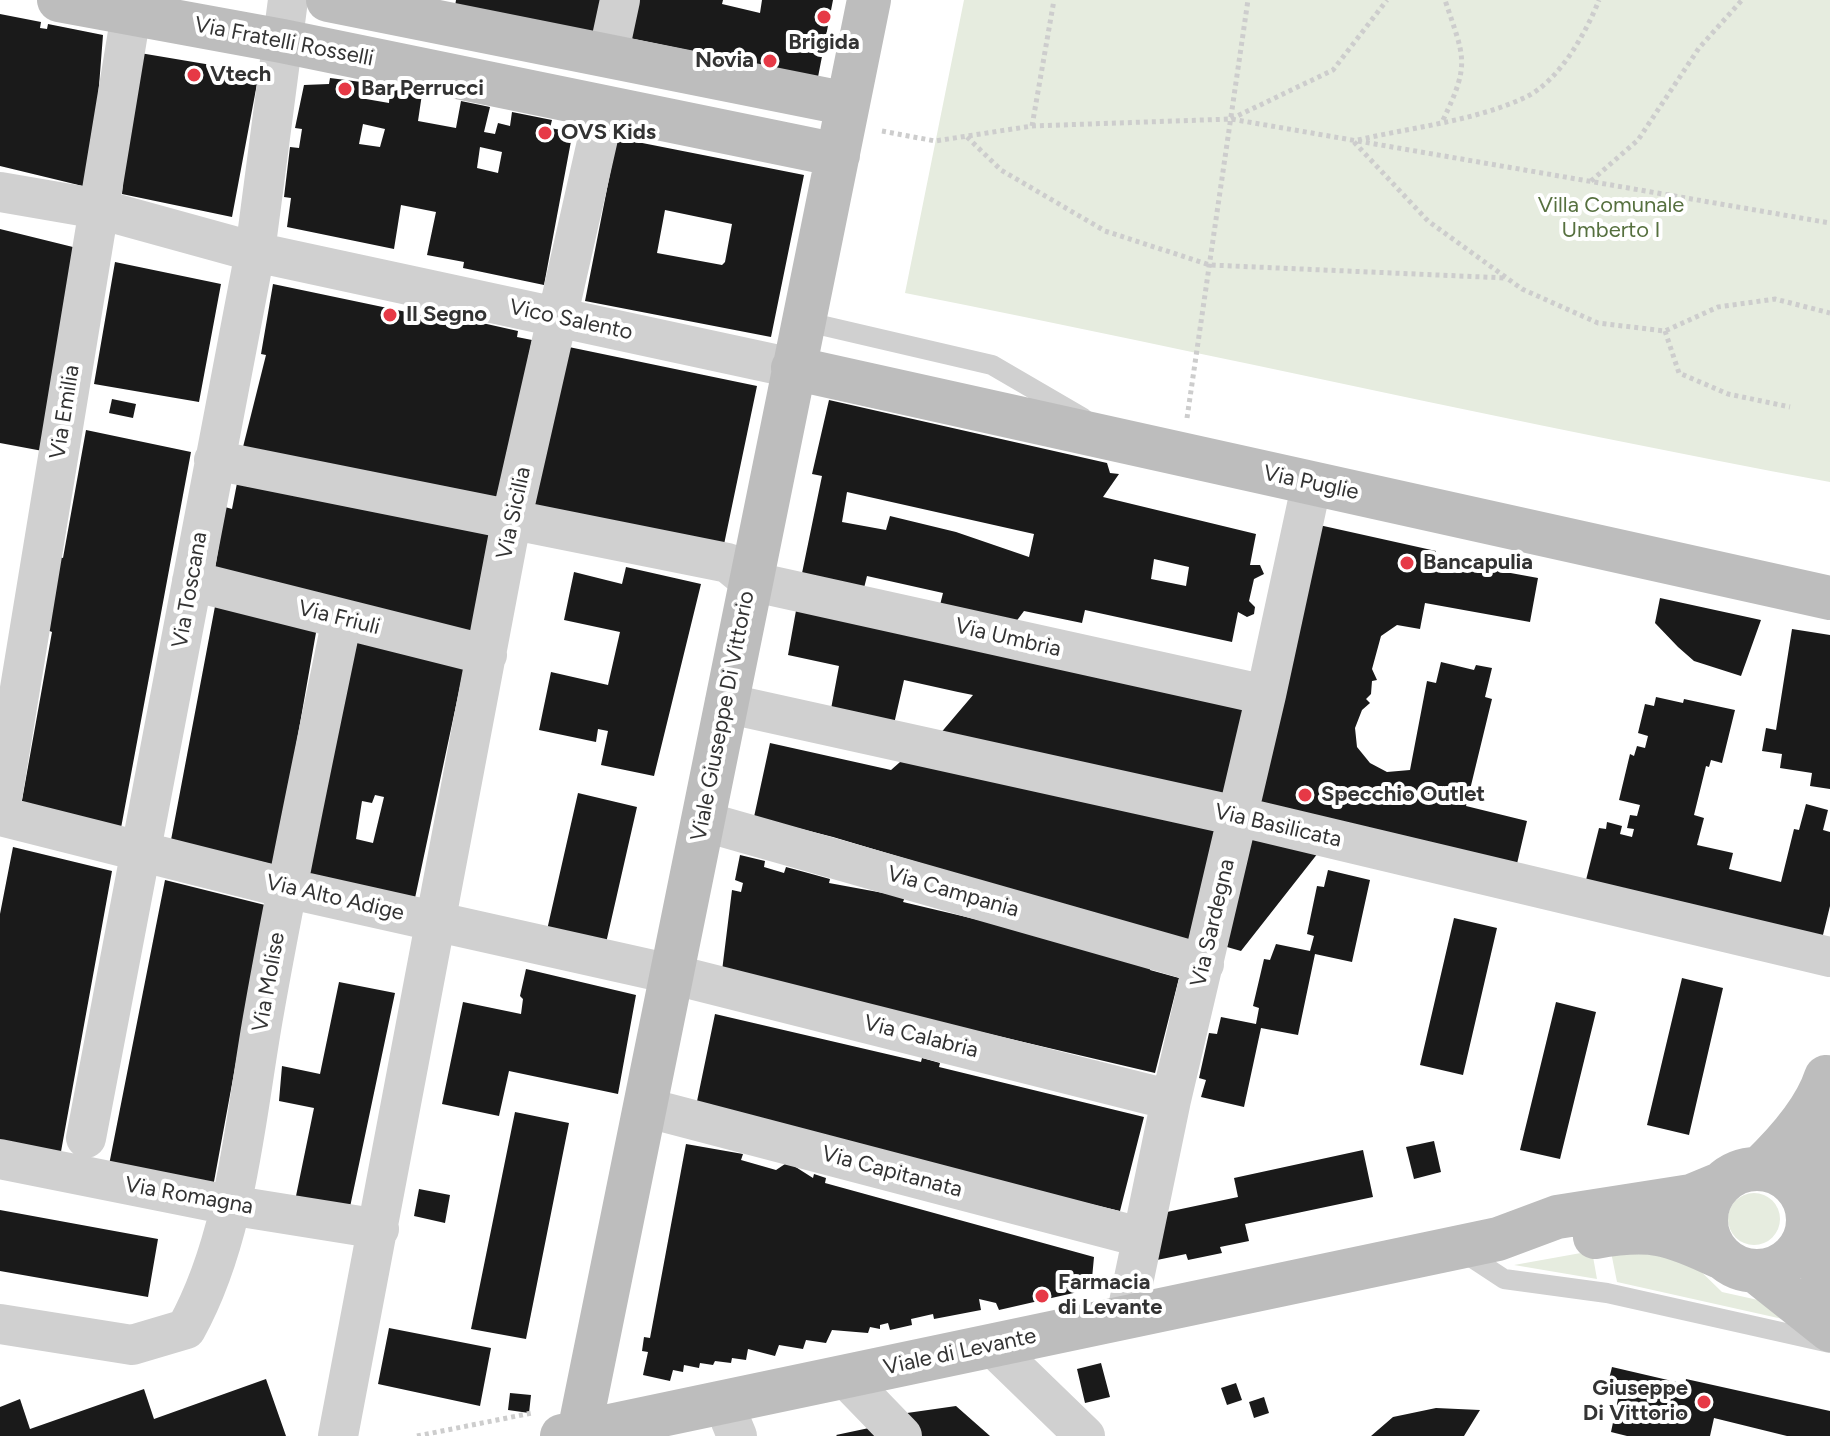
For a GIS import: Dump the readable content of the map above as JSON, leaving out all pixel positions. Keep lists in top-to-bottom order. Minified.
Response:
{"streets":{"street":["Via Fratelli Rosselli","Vico Salento","Via Emilia","Via Puglie","Via Sicilia","Via Toscana","Via Friuli","Via Umbria","Viale Giuseppe Di Vittorio","Via Basilicata","Via Campania","Via Alto Adige","Via Sardegna","Via Molise","Via Calabria","Via Capitanata","Via Romagna","Viale di Levante"]},"crossings":[["Via Fratelli Rosselli","Via Emilia"],["Via Fratelli Rosselli","Via Sicilia"],["Via Fratelli Rosselli","Via Toscana"],["Via Fratelli Rosselli","Viale Giuseppe Di Vittorio"],["Vico Salento","Via Emilia"],["Vico Salento","Via Puglie"],["Vico Salento","Via Sicilia"],["Vico Salento","Via Toscana"],["Vico Salento","Viale Giuseppe Di Vittorio"],["Via Emilia","Via Alto Adige"],["Via Puglie","Viale Giuseppe Di Vittorio"],["Via Puglie","Via Sardegna"],["Via Sicilia","Via Friuli"],["Via Sicilia","Via Umbria"],["Via Sicilia","Via Alto Adige"],["Via Sicilia","Via Romagna"],["Via Toscana","Via Friuli"],["Via Toscana","Via Umbria"],["Via Toscana","Via Alto Adige"],["Via Friuli","Via Molise"],["Via Umbria","Viale Giuseppe Di Vittorio"],["Via Umbria","Via Sardegna"],["Viale Giuseppe Di Vittorio","Via Basilicata"],["Viale Giuseppe Di Vittorio","Via Campania"],["Viale Giuseppe Di Vittorio","Via Alto Adige"],["Viale Giuseppe Di Vittorio","Via Calabria"],["Viale Giuseppe Di Vittorio","Via Capitanata"],["Viale Giuseppe Di Vittorio","Viale di Levante"],["Via Basilicata","Via Sardegna"],["Via Campania","Via Sardegna"],["Via Alto Adige","Via Molise"],["Via Alto Adige","Via Calabria"],["Via Sardegna","Via Calabria"],["Via Sardegna","Via Capitanata"],["Via Sardegna","Viale di Levante"],["Via Molise","Via Romagna"]],"parks":["Villa Comunale Umberto I"],"places":["Brigida","Novia","Vtech","Bar Perrucci","OVS Kids","Il Segno","Bancapulia","Specchio Outlet","Farmacia di Levante","Giuseppe Di Vittorio"]}
